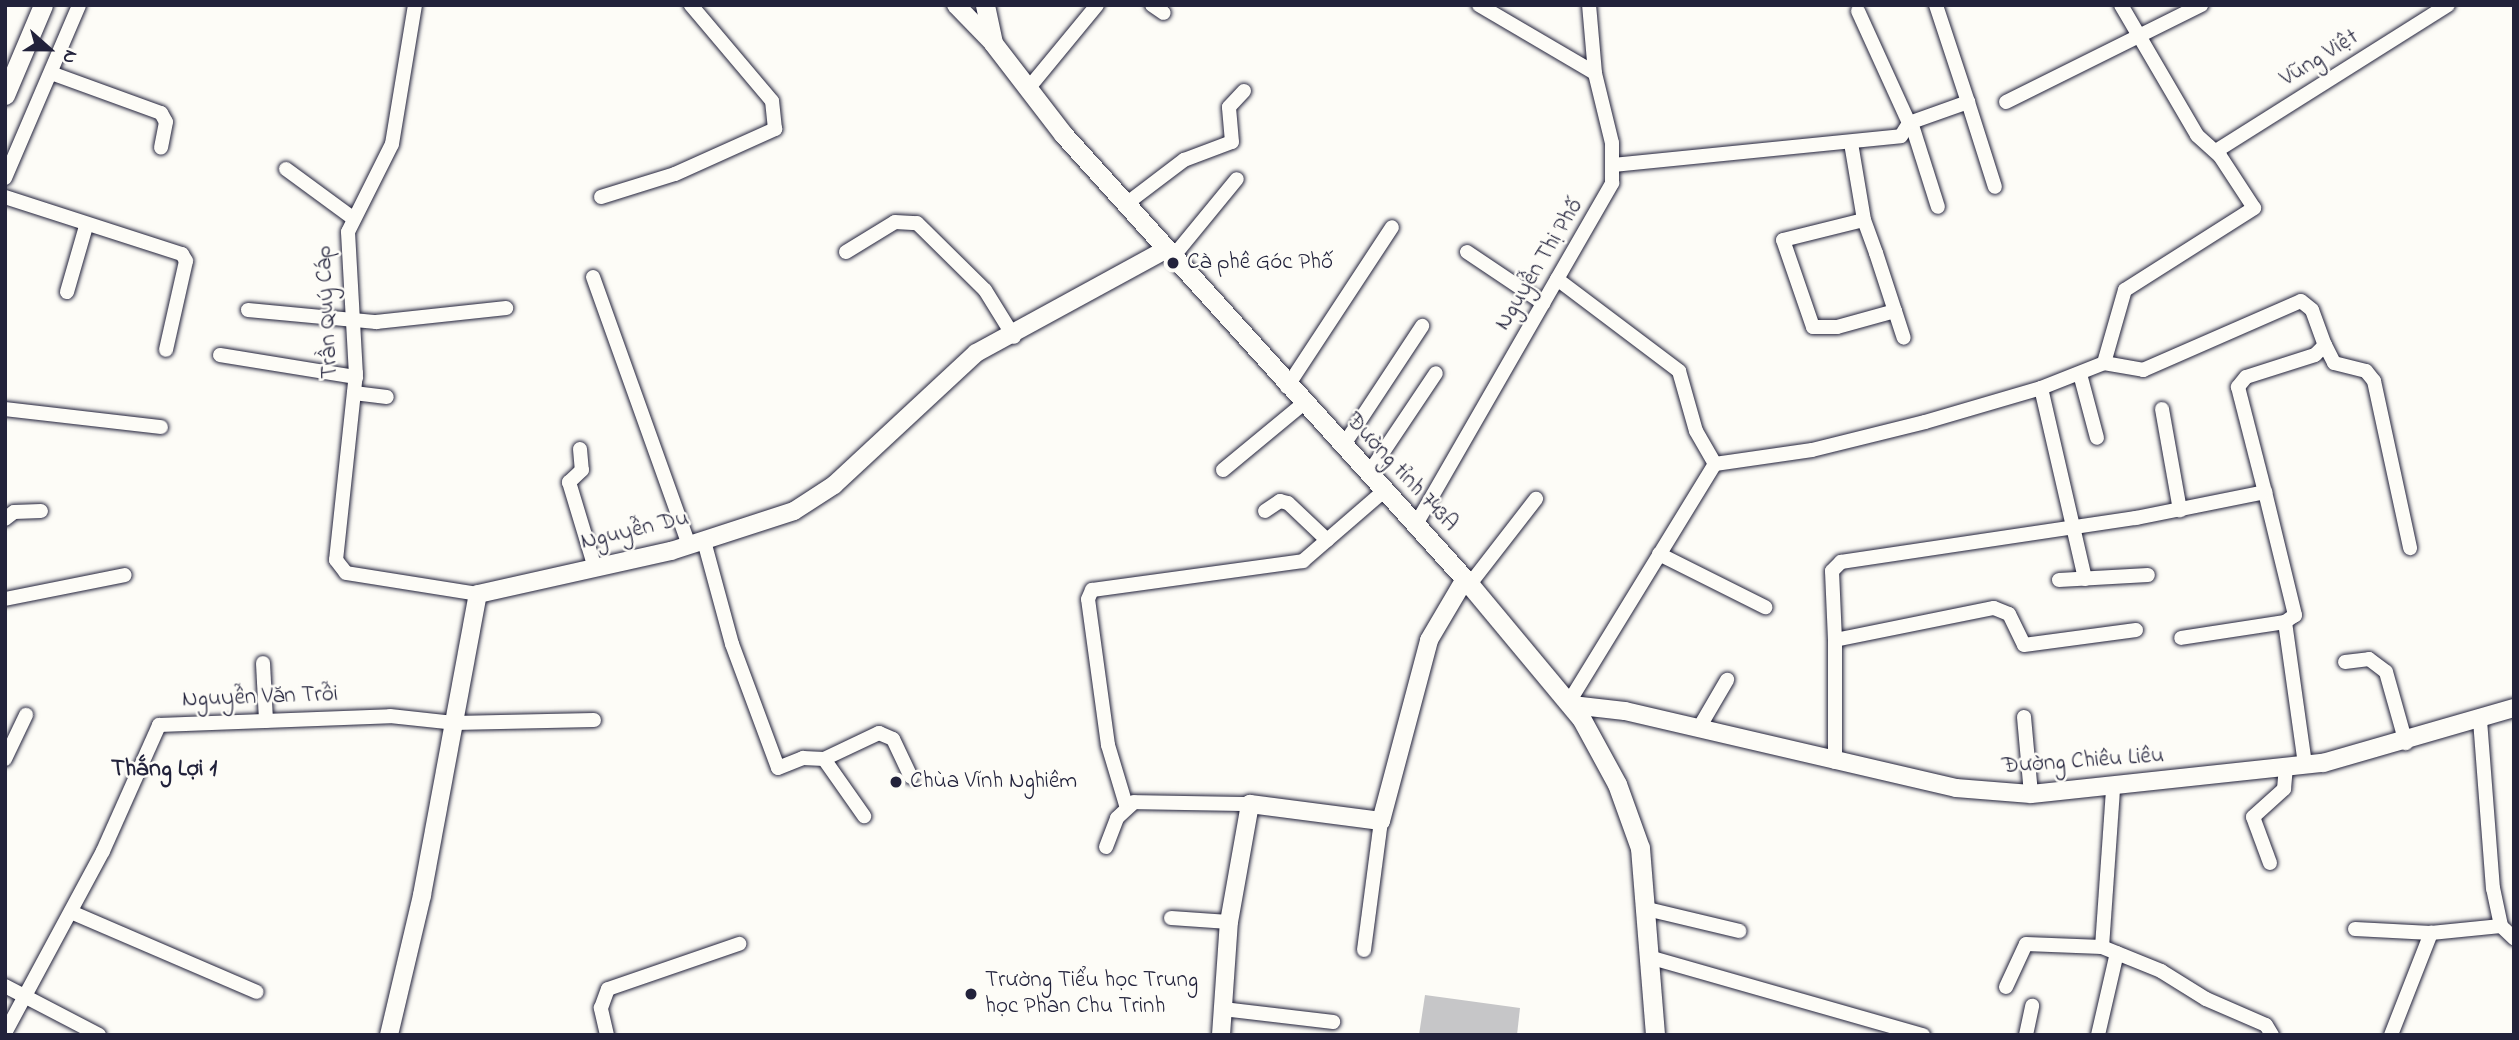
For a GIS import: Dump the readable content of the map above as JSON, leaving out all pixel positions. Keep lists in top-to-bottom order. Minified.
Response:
{"streets":{"main road":["Đường tỉnh 743A"],"street":["Vũng Việt","Nguyễn Thị Phố","Trần Quý Cáp","Nguyễn Du","Nguyễn Văn Trỗi","Đường Chiêu Liêu"]},"crossings":[["Nguyễn Thị Phố","Đường tỉnh 743A"],["Trần Quý Cáp","Nguyễn Du"],["Đường tỉnh 743A","Nguyễn Du"],["Đường tỉnh 743A","Đường Chiêu Liêu"]],"districts":["Thắng Lợi 1"],"places":["Cà phê Góc Phố","Chùa Vĩnh Nghiêm","Trường Tiểu học Trung học Phan Chu Trinh"],"north":"right"}
